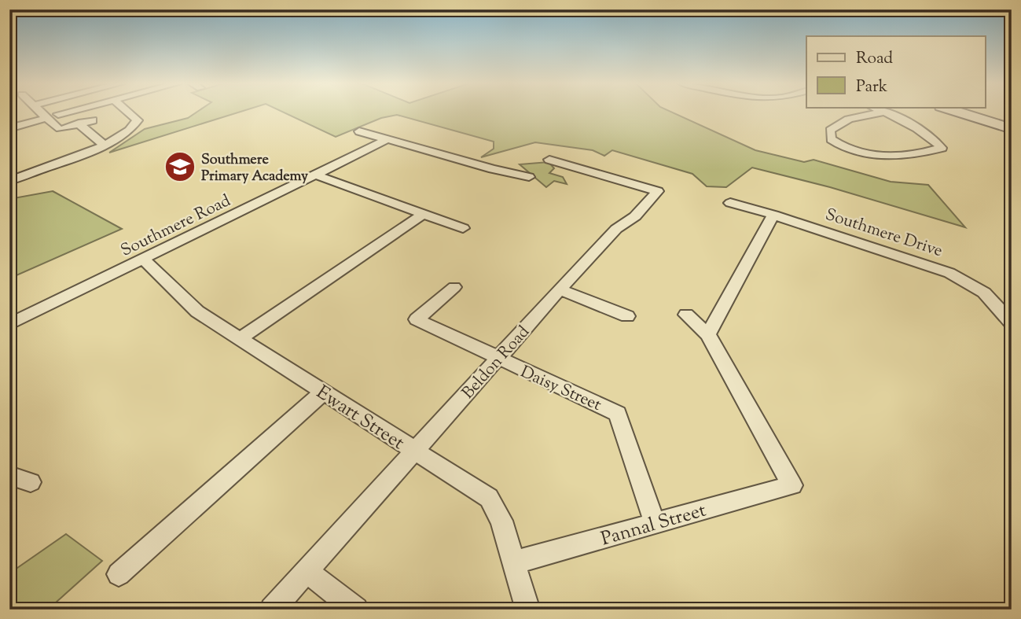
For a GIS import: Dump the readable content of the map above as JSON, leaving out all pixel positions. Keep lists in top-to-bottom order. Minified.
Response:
{"streets":{"street":["Southmere Road","Southmere Drive","Beldon Road","Daisy Street","Ewart Street","Pannal Street"]},"crossings":[["Southmere Road","Ewart Street"],["Beldon Road","Daisy Street"],["Beldon Road","Ewart Street"],["Daisy Street","Pannal Street"],["Ewart Street","Pannal Street"]],"places":{"school or university":["Southmere Primary Academy"]},"legend":["Road","Park"]}
